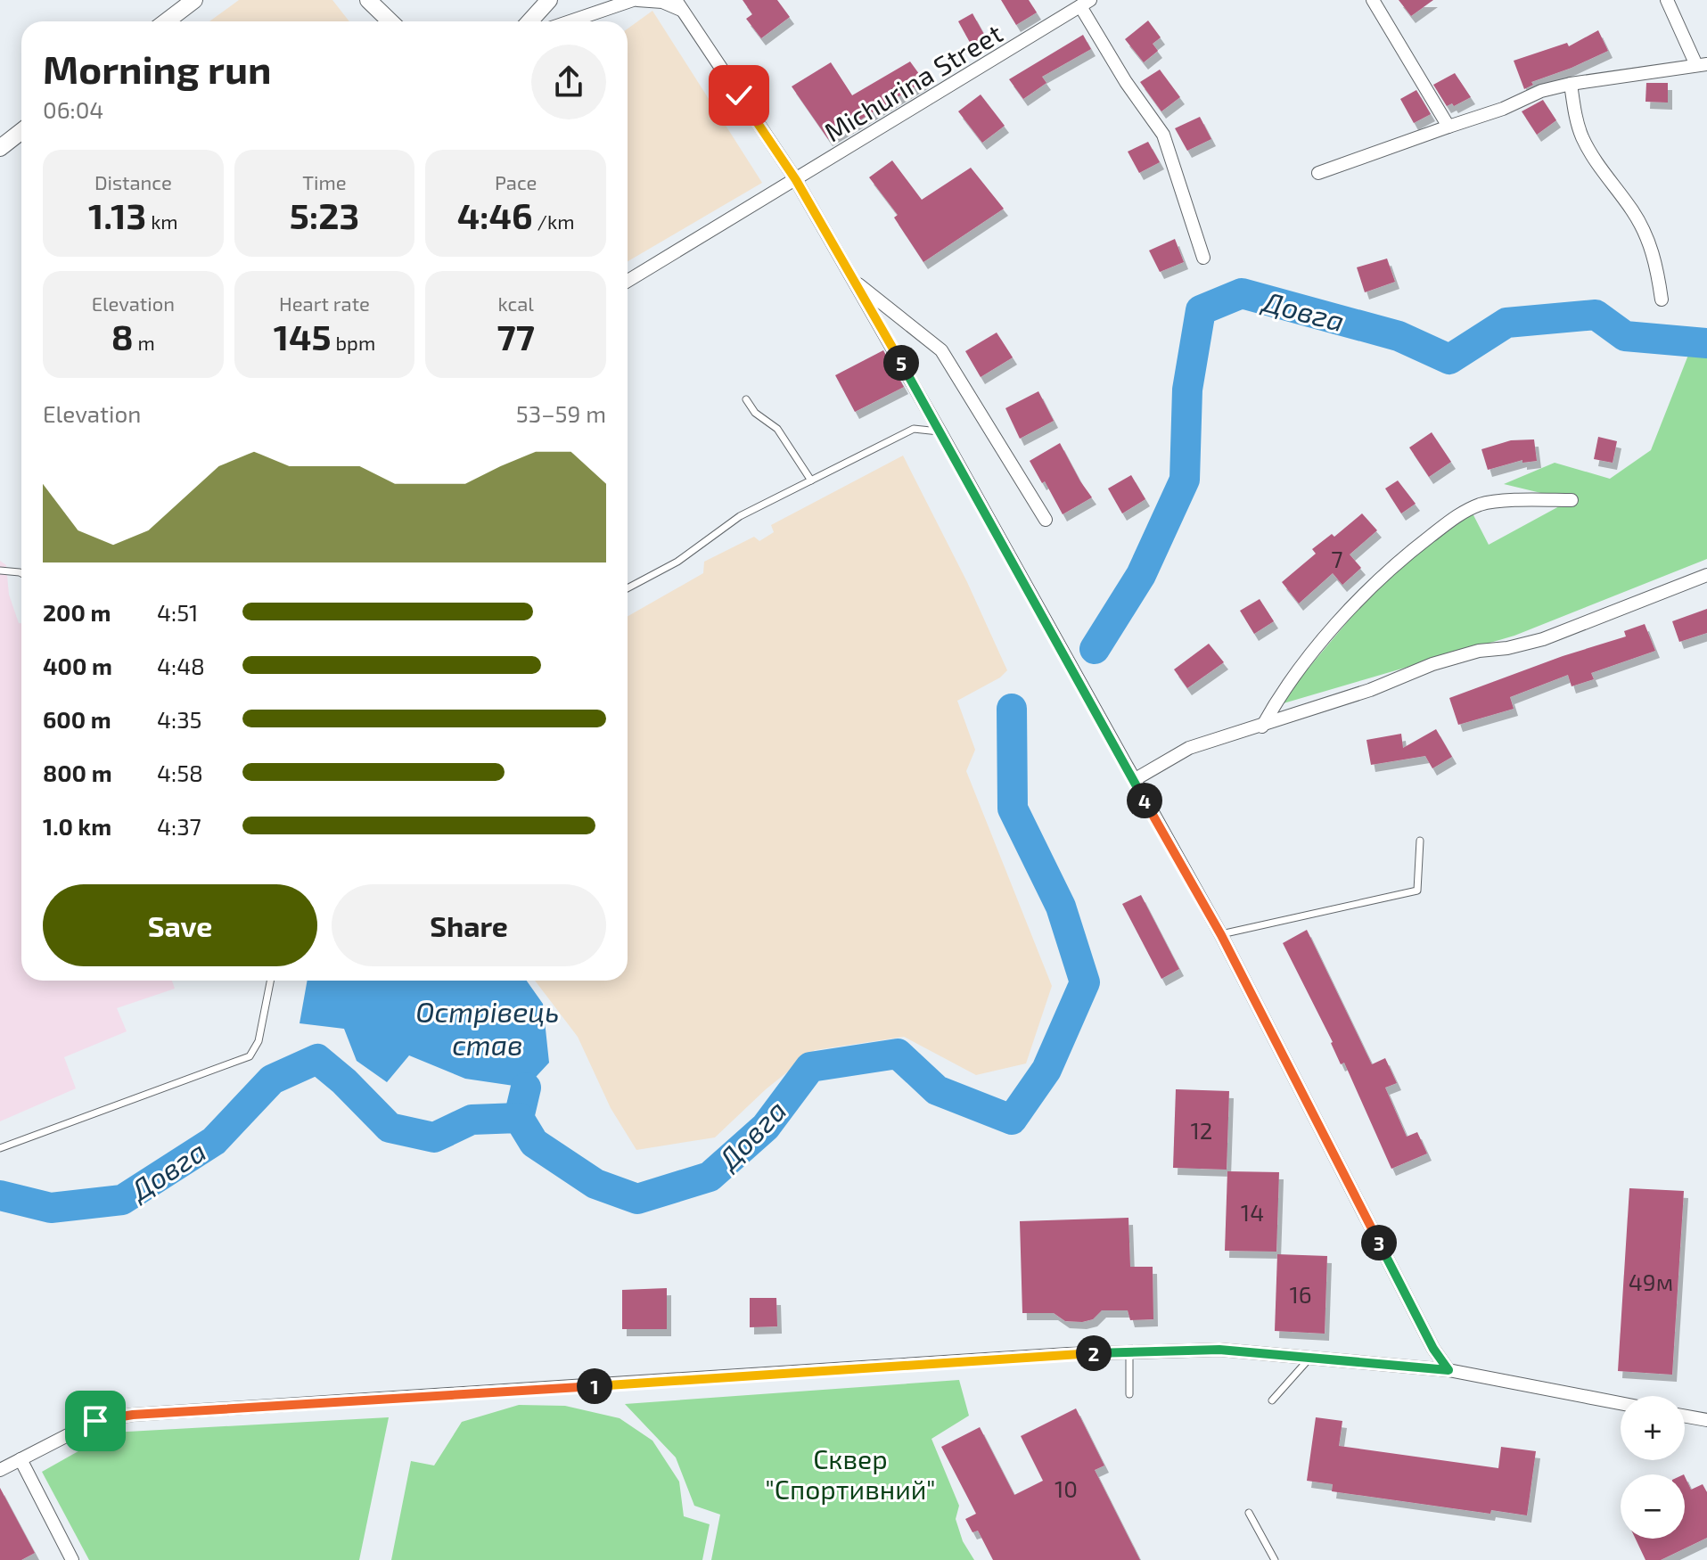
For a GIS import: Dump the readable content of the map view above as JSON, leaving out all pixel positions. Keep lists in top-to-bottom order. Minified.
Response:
{"streets":{"street":["Michurina Street"]},"water":["Довга","Острівець став"],"parks":["Сквер \"Спортивний\""],"house_numbers":["7","12","14","49м","16","10"],"page":{"heading":["Morning run","06:04"],"stats":[["Distance","1.13 km"],["Time","5:23"],["Pace","4:46 /km"],["Elevation","8 m"],["Heart rate","145 bpm"],["kcal","77"]],"pins":["5","4","3","2","1"],"chart":["Elevation","53–59 m"],"list":[{"name":"200 m","note":"4:51"},{"name":"400 m","note":"4:48"},{"name":"600 m","note":"4:35"},{"name":"800 m","note":"4:58"},{"name":"1.0 km","note":"4:37"}],"buttons":["Save","Share"],"map_buttons":["+","−"]}}
